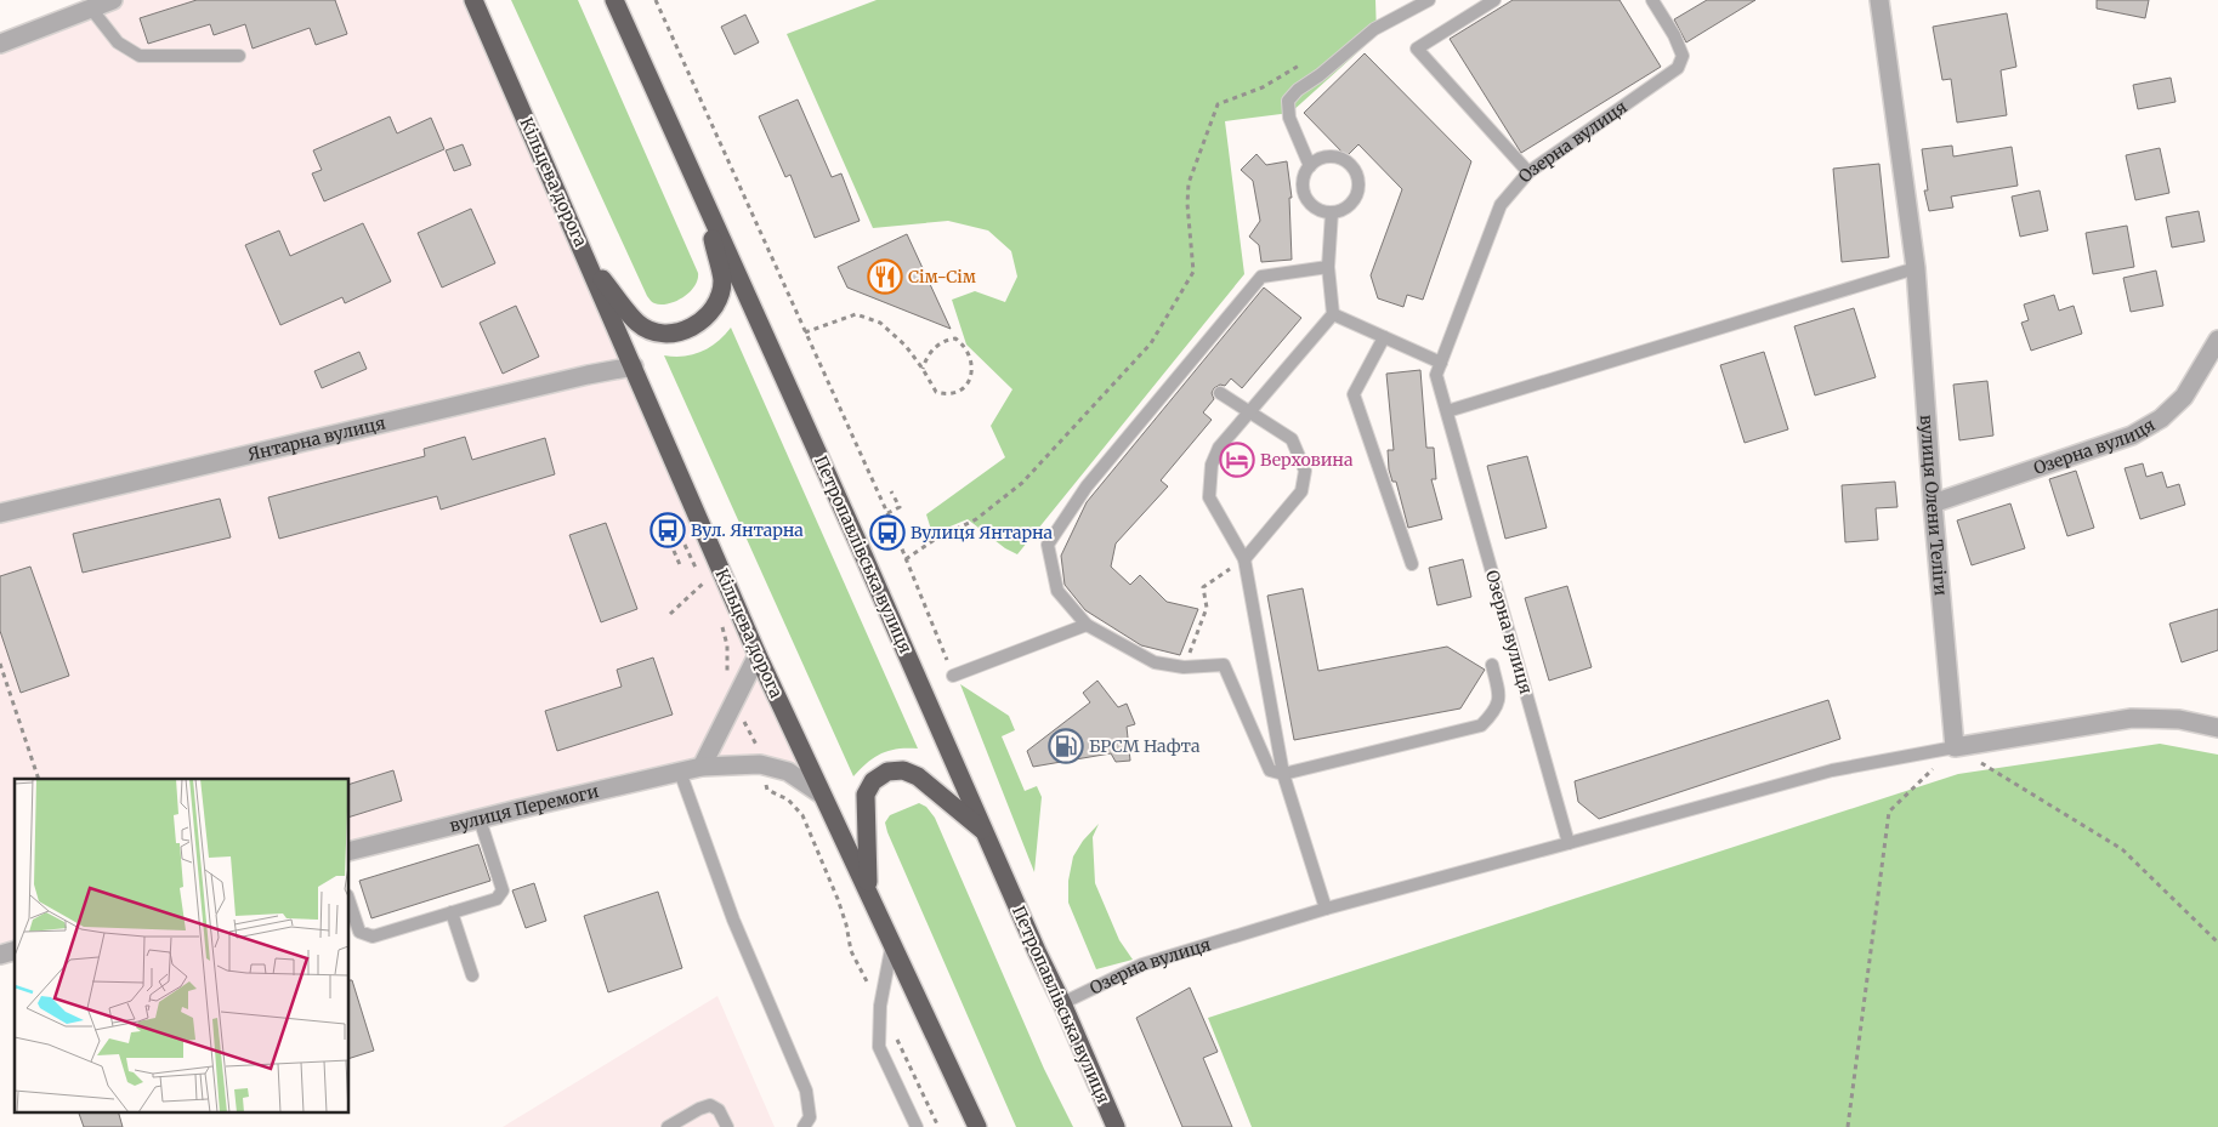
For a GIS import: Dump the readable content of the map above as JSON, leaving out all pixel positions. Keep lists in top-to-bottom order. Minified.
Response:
{"streets":{"highway":["Кільцева дорога","Петропавлівська вулиця"],"street":["Озерна вулиця","Янтарна вулиця","вулиця Олени Теліги","вулиця Перемоги"]},"crossings":[["Озерна вулиця","вулиця Олени Теліги"],["Озерна вулиця","Петропавлівська вулиця"],["Кільцева дорога","Янтарна вулиця"],["Кільцева дорога","вулиця Перемоги"]],"places":{"restaurant":["Сім-Сім"],"hotel":["Верховина"],"bus stop":["Вул. Янтарна","Вулиця Янтарна"],"fuel station":["БРСМ Нафта"]}}
